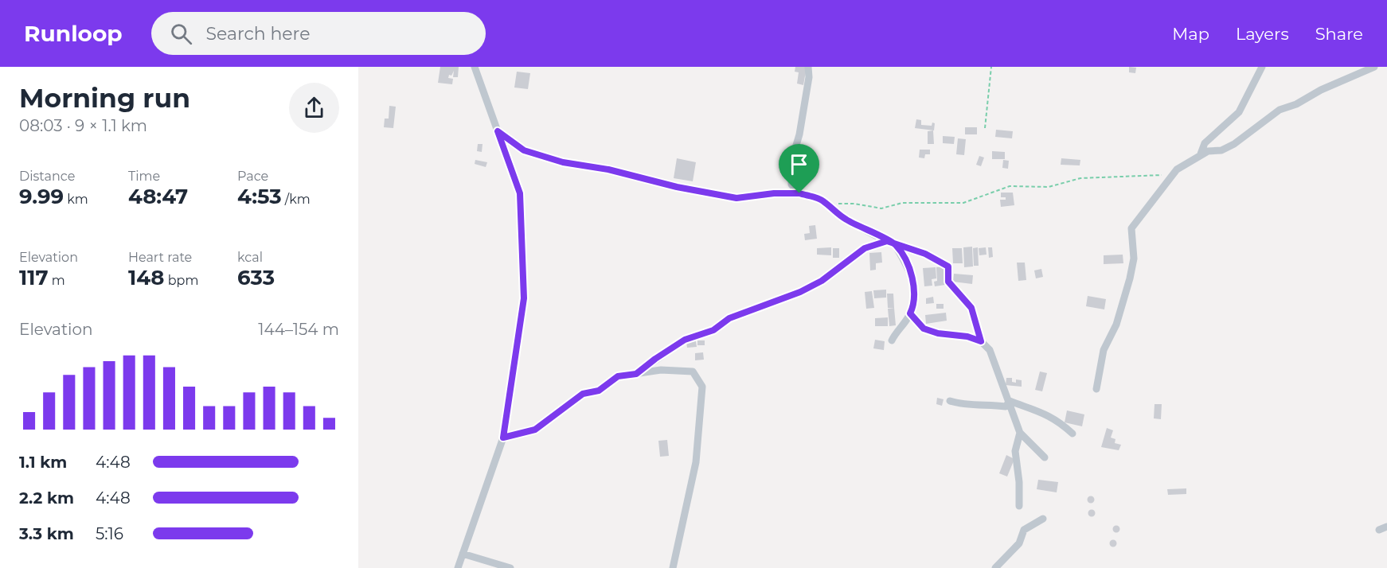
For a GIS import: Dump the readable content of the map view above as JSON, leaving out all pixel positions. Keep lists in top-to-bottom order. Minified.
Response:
{"page":{"header":"Runloop","search":"Search here","nav":["Map","Layers","Share"],"heading":["Morning run","08:03 · 9 × 1.1 km"],"stats":[["Distance","9.99 km"],["Time","48:47"],["Pace","4:53 /km"],["Elevation","117 m"],["Heart rate","148 bpm"],["kcal","633"]],"chart":["Elevation","144–154 m"],"list":[{"name":"1.1 km","note":"4:48"},{"name":"2.2 km","note":"4:48"},{"name":"3.3 km","note":"5:16"}]}}
